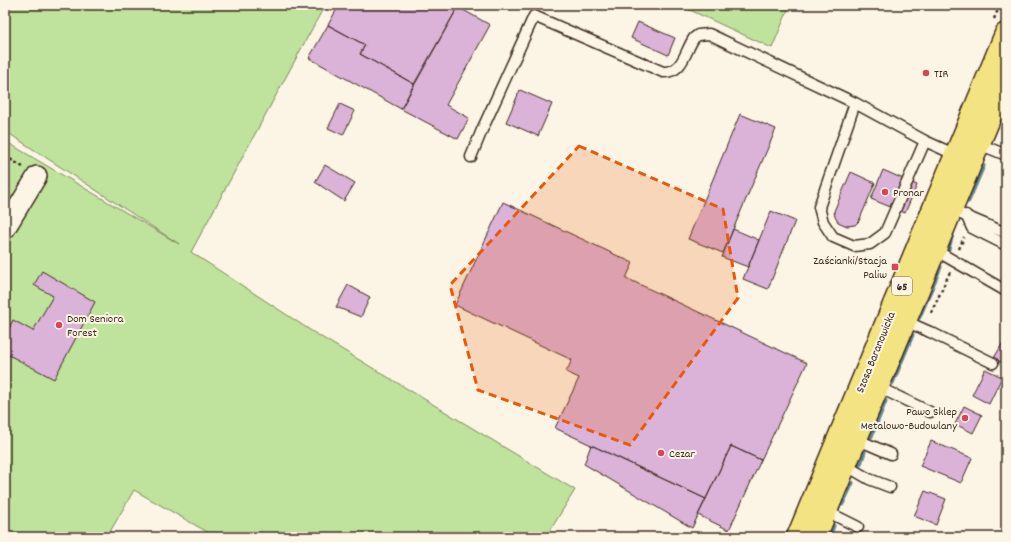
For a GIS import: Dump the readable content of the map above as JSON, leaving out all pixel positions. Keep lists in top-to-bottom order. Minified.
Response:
{"streets":{"main road":["65","Szosa Baranowicka"]},"places":{"other":["TIR","Pronar","Dom Seniora Forest","Pawo Sklep Metalowo-Budowlany","Cezar"],"transit":["Zaścianki/Stacja Paliw"]}}
